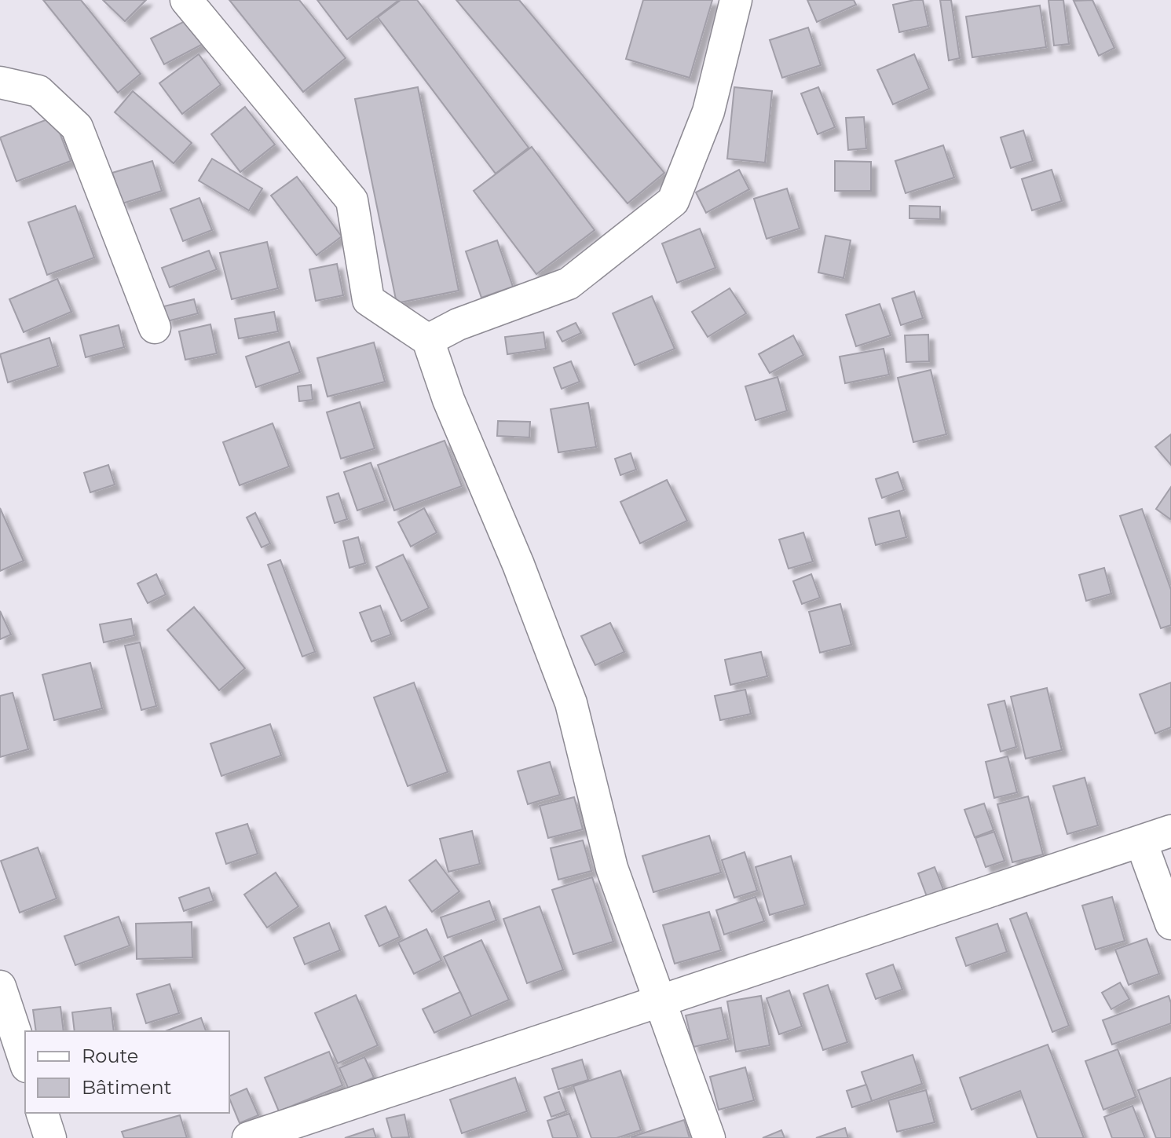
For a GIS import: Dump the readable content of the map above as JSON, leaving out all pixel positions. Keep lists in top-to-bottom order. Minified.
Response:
{"legend":["Route","Bâtiment"]}
